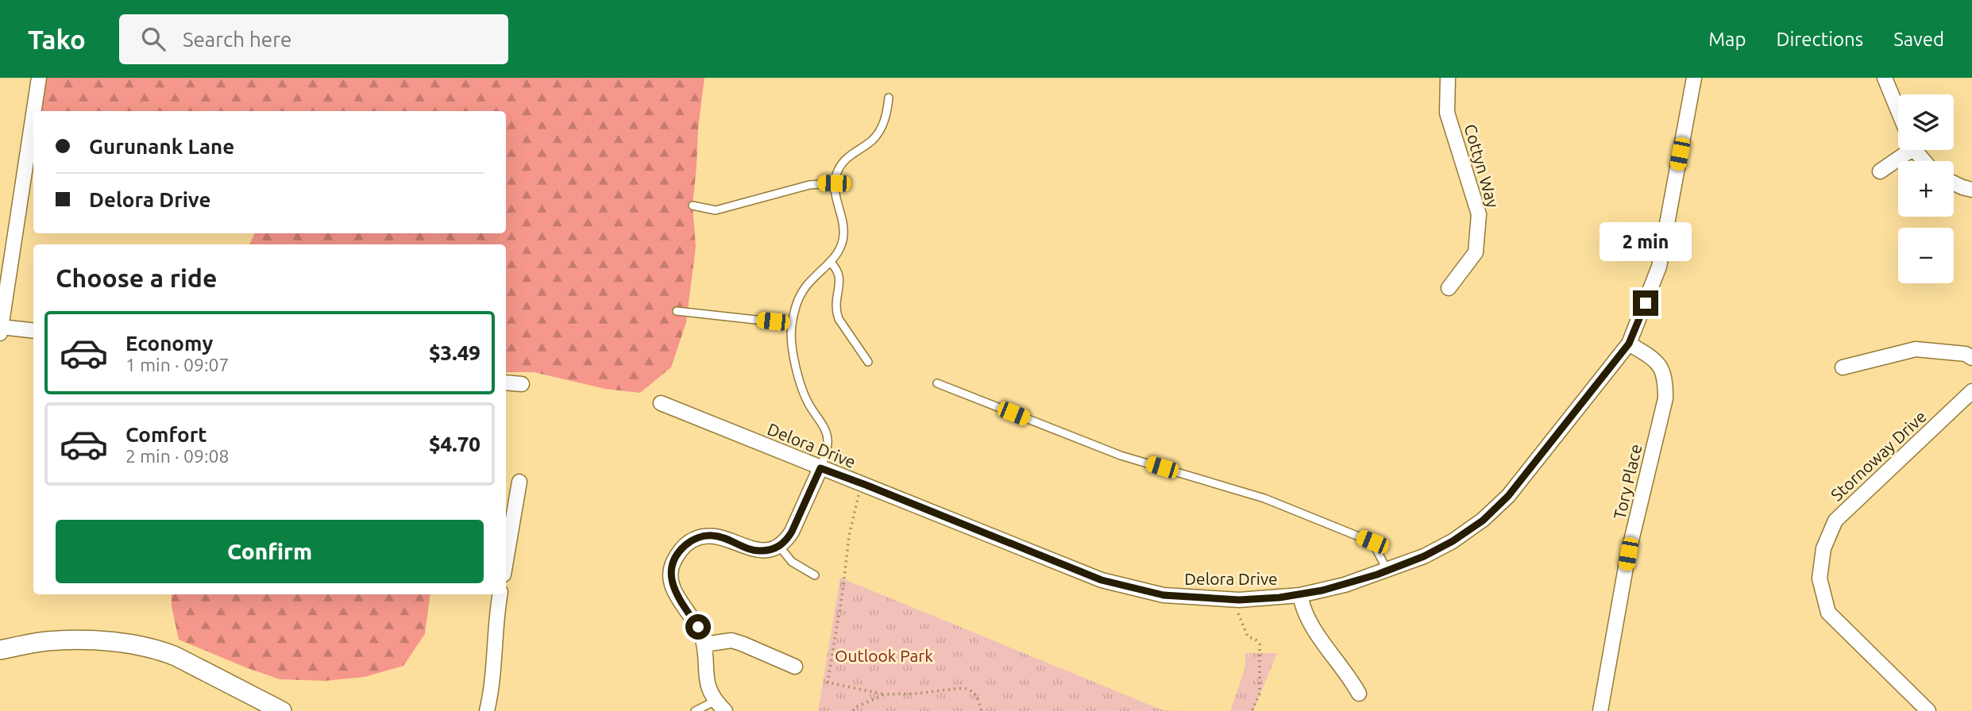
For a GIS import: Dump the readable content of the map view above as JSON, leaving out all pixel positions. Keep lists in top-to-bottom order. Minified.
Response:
{"streets":{"street":["Cottyn Way","Delora Drive","Stornoway Drive","Tory Place"]},"crossings":[["Delora Drive","Tory Place"]],"parks":["Outlook Park"],"page":{"header":"Tako","search":"Search here","nav":["Map","Directions","Saved"],"map_buttons":["+","−"],"banner":["Gurunank Lane","Delora Drive"],"bubble":"2 min","heading":"Choose a ride","list":[{"name":"Economy","note":"1 min · 09:07","value":"$3.49"},{"name":"Comfort","note":"2 min · 09:08","value":"$4.70"}],"buttons":"Confirm"}}
